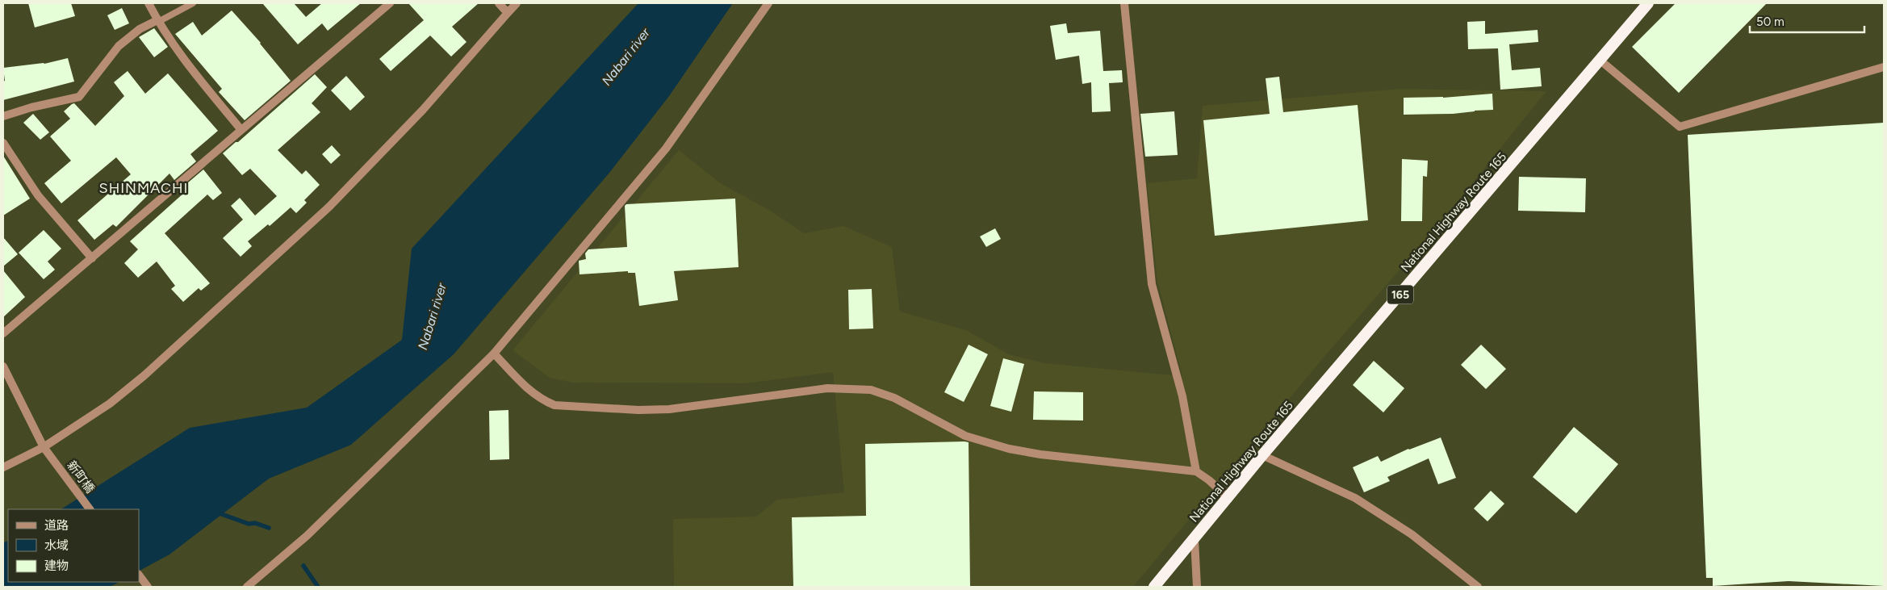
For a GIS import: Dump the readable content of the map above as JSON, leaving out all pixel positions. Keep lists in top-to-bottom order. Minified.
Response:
{"streets":{"highway":["National Highway Route 165","165"],"street":["新町橋"]},"districts":["SHINMACHI"],"water":["Nabari river"],"legend":["道路","水域","建物"],"scale_bar":"50 m"}
